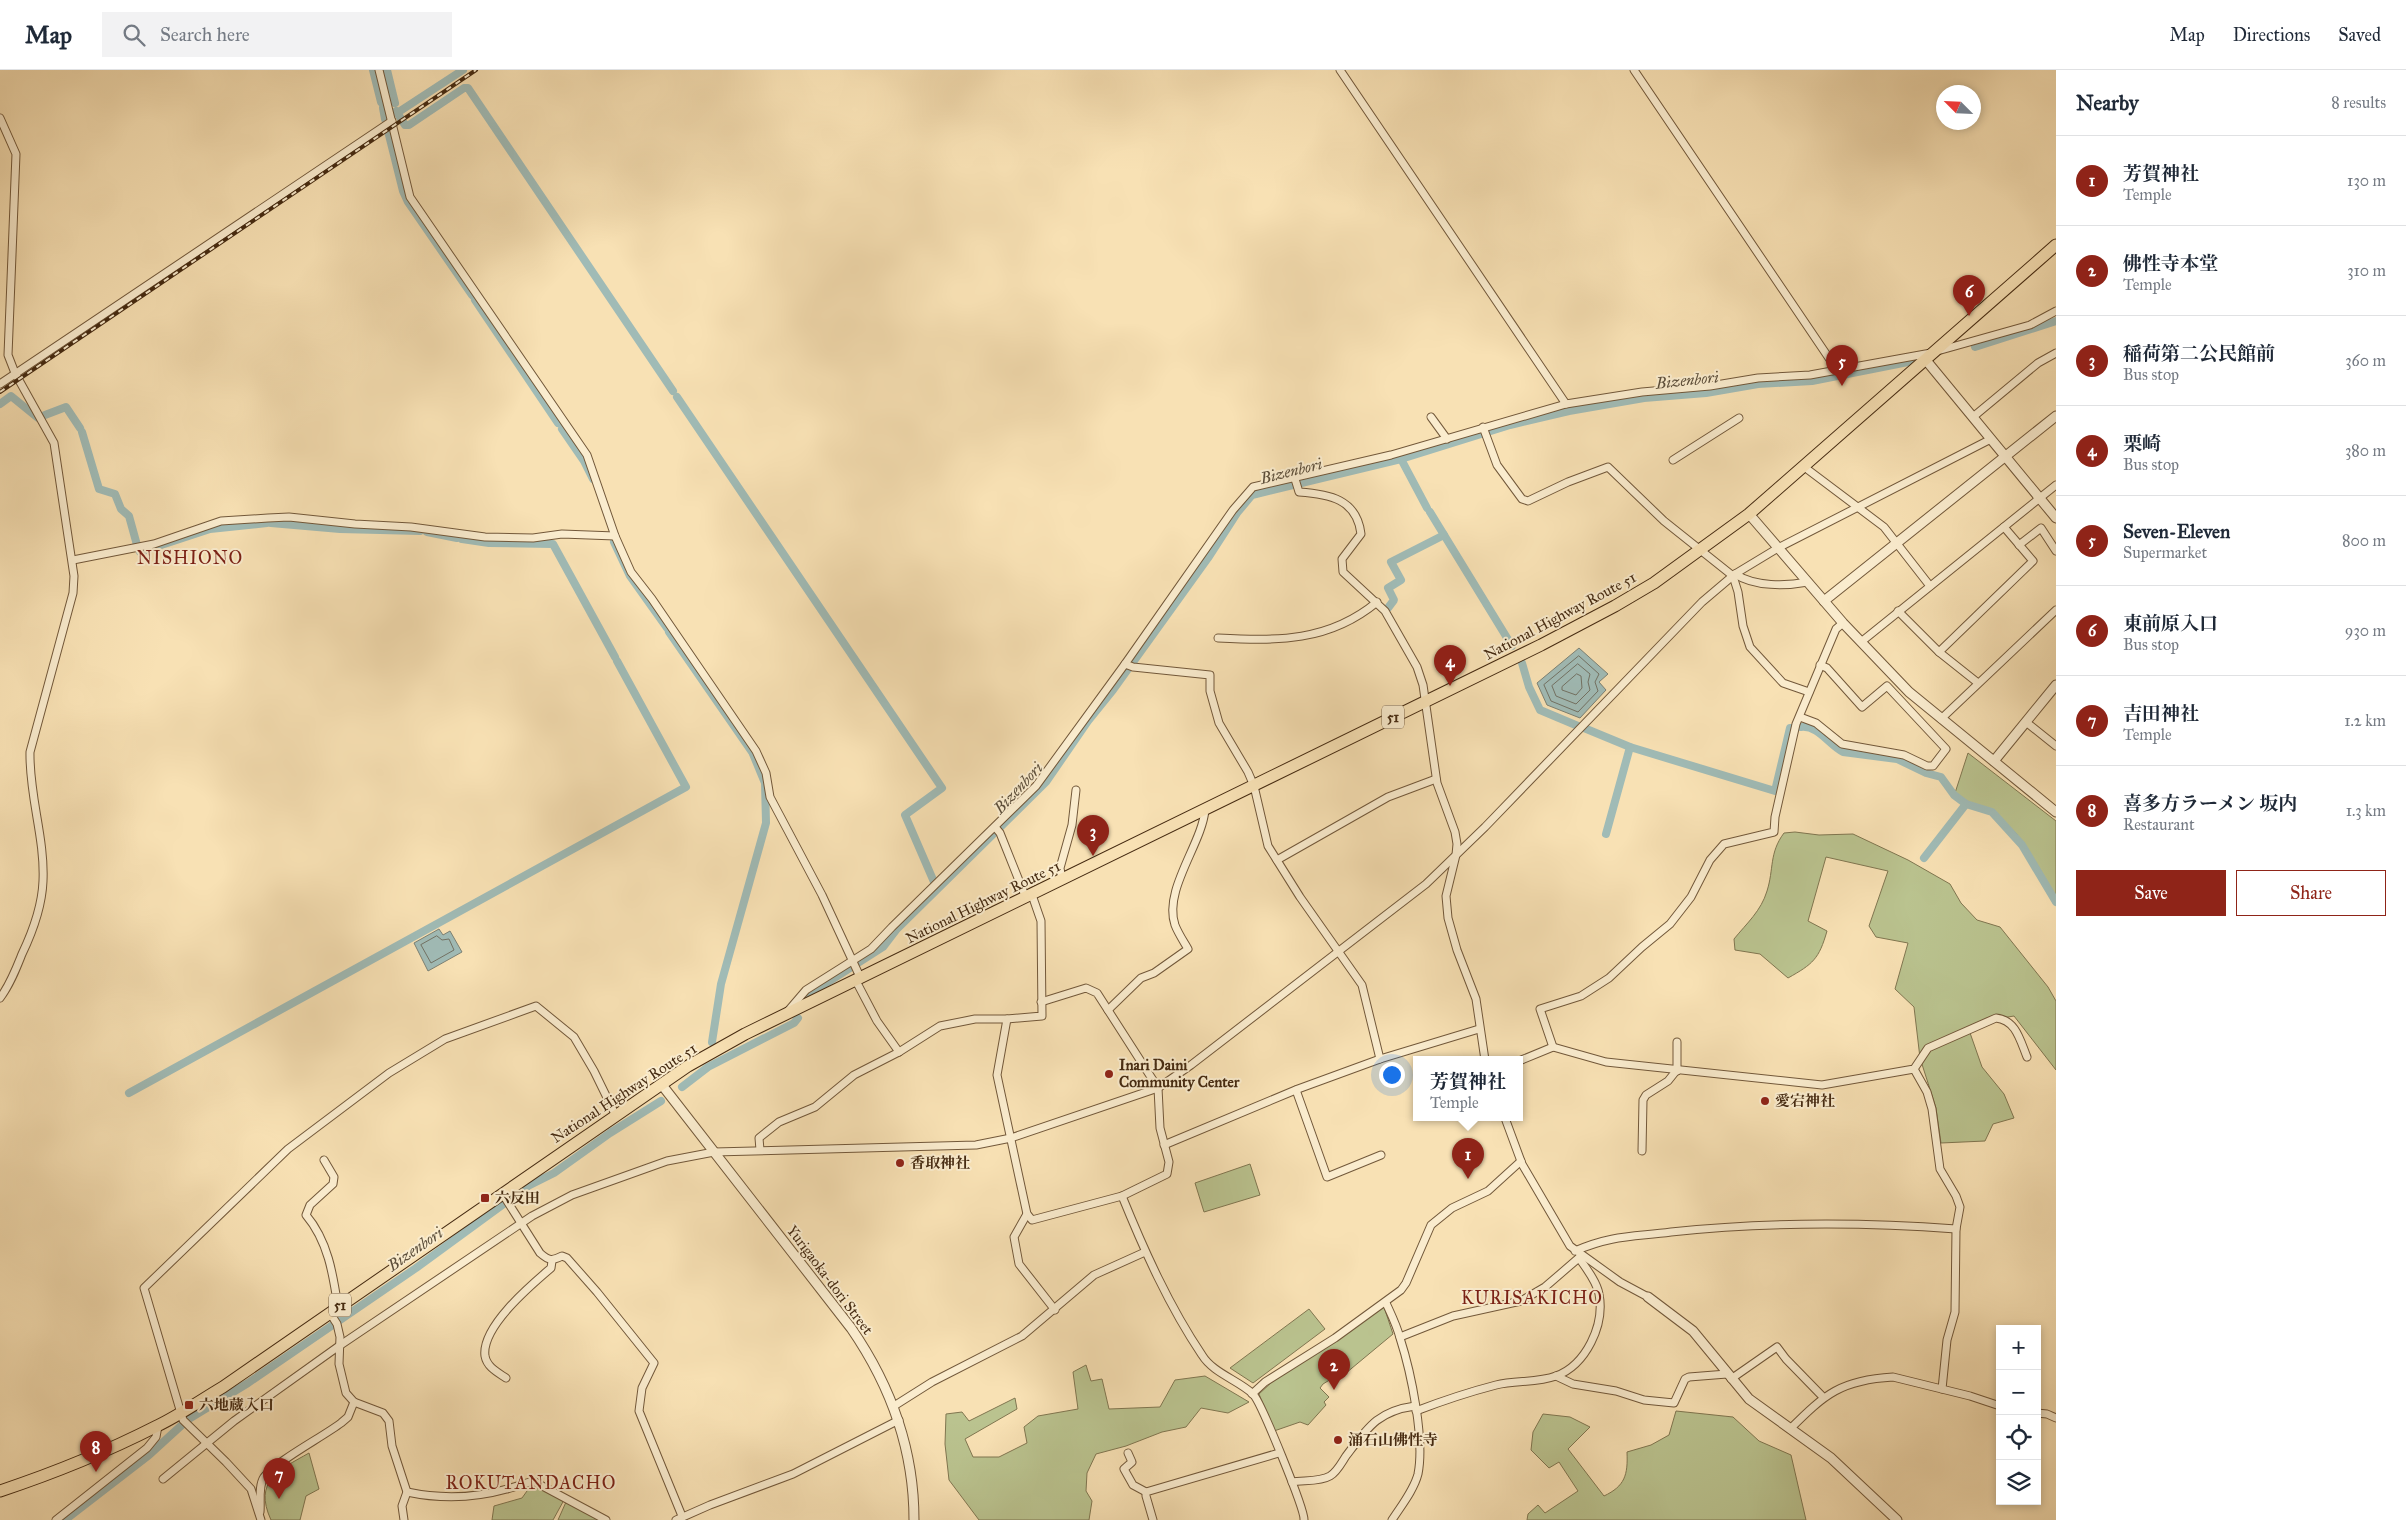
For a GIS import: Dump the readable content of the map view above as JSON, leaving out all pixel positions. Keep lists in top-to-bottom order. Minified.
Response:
{"streets":{"highway":["National Highway Route 51","51"],"street":["Yurigaoka-dori Street"]},"crossings":[["National Highway Route 51","Yurigaoka-dori Street"]],"districts":["NISHIONO","KURISAKICHO","ROKUTANDACHO"],"water":["Bizenbori"],"places":{"other":["Inari Daini Community Center","愛宕神社","香取神社","涌石山佛性寺"],"transit":["六反田","六地蔵入口"]},"north":"top left","page":{"header":"Map","search":"Search here","nav":["Map","Directions","Saved"],"heading":["Nearby","8 results"],"list":[{"mark":"1","name":"芳賀神社","note":"Temple","value":"130 m"},{"mark":"2","name":"佛性寺本堂","note":"Temple","value":"310 m"},{"mark":"3","name":"稲荷第二公民館前","note":"Bus stop","value":"360 m"},{"mark":"4","name":"栗崎","note":"Bus stop","value":"380 m"},{"mark":"5","name":"Seven-Eleven","note":"Supermarket","value":"800 m"},{"mark":"6","name":"東前原入口","note":"Bus stop","value":"930 m"},{"mark":"7","name":"吉田神社","note":"Temple","value":"1.2 km"},{"mark":"8","name":"喜多方ラーメン 坂内","note":"Restaurant","value":"1.3 km"}],"pins":["6","5","4","3","1","2","8","7"],"buttons":["Save","Share"],"popup":["芳賀神社","Temple"],"map_buttons":["+","−"]}}
